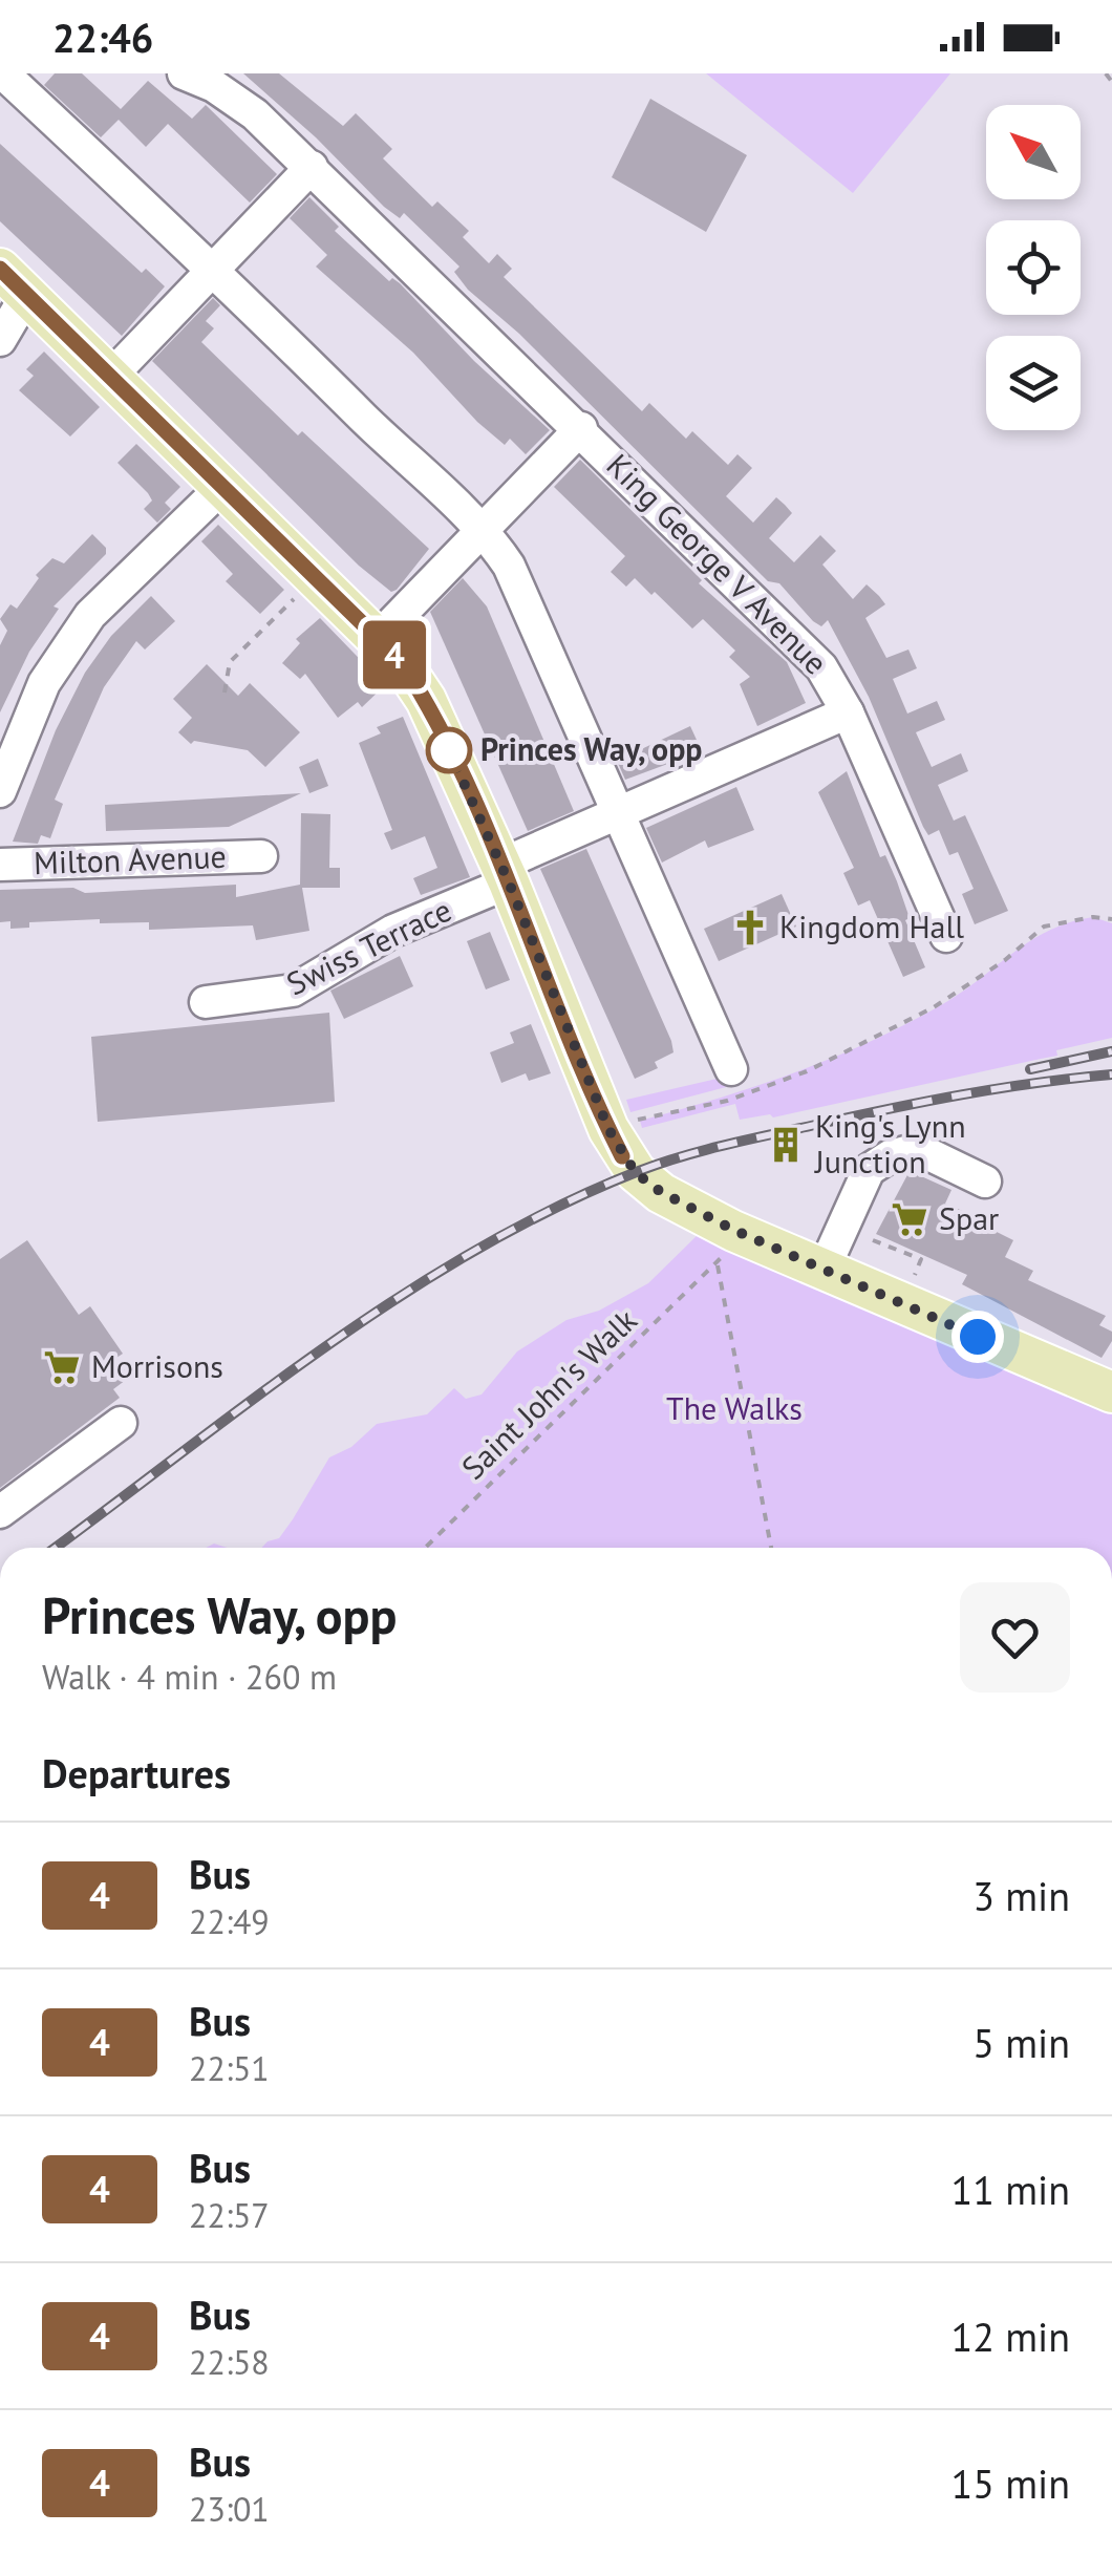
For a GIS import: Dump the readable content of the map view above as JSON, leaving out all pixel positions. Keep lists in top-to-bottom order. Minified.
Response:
{"streets":{"street":["King George V Avenue","Milton Avenue","Swiss Terrace"],"path":["Saint John's Walk"]},"crossings":[["King George V Avenue","Swiss Terrace"]],"parks":["The Walks"],"places":{"other":["Princes Way, opp"],"church":["Kingdom Hall"],"building":["King's Lynn Junction"],"supermarket":["Spar","Morrisons"]},"lines":["bus line 4"],"north":"top left","page":{"status":"22:46","on_map":"4","heading":[["Princes Way, opp","Walk · 4 min · 260 m"],"Departures"],"list":[{"mark":"4","name":"Bus","note":"22:49","value":"3 min"},{"mark":"4","name":"Bus","note":"22:51","value":"5 min"},{"mark":"4","name":"Bus","note":"22:57","value":"11 min"},{"mark":"4","name":"Bus","note":"22:58","value":"12 min"},{"mark":"4","name":"Bus","note":"23:01","value":"15 min"}]}}
